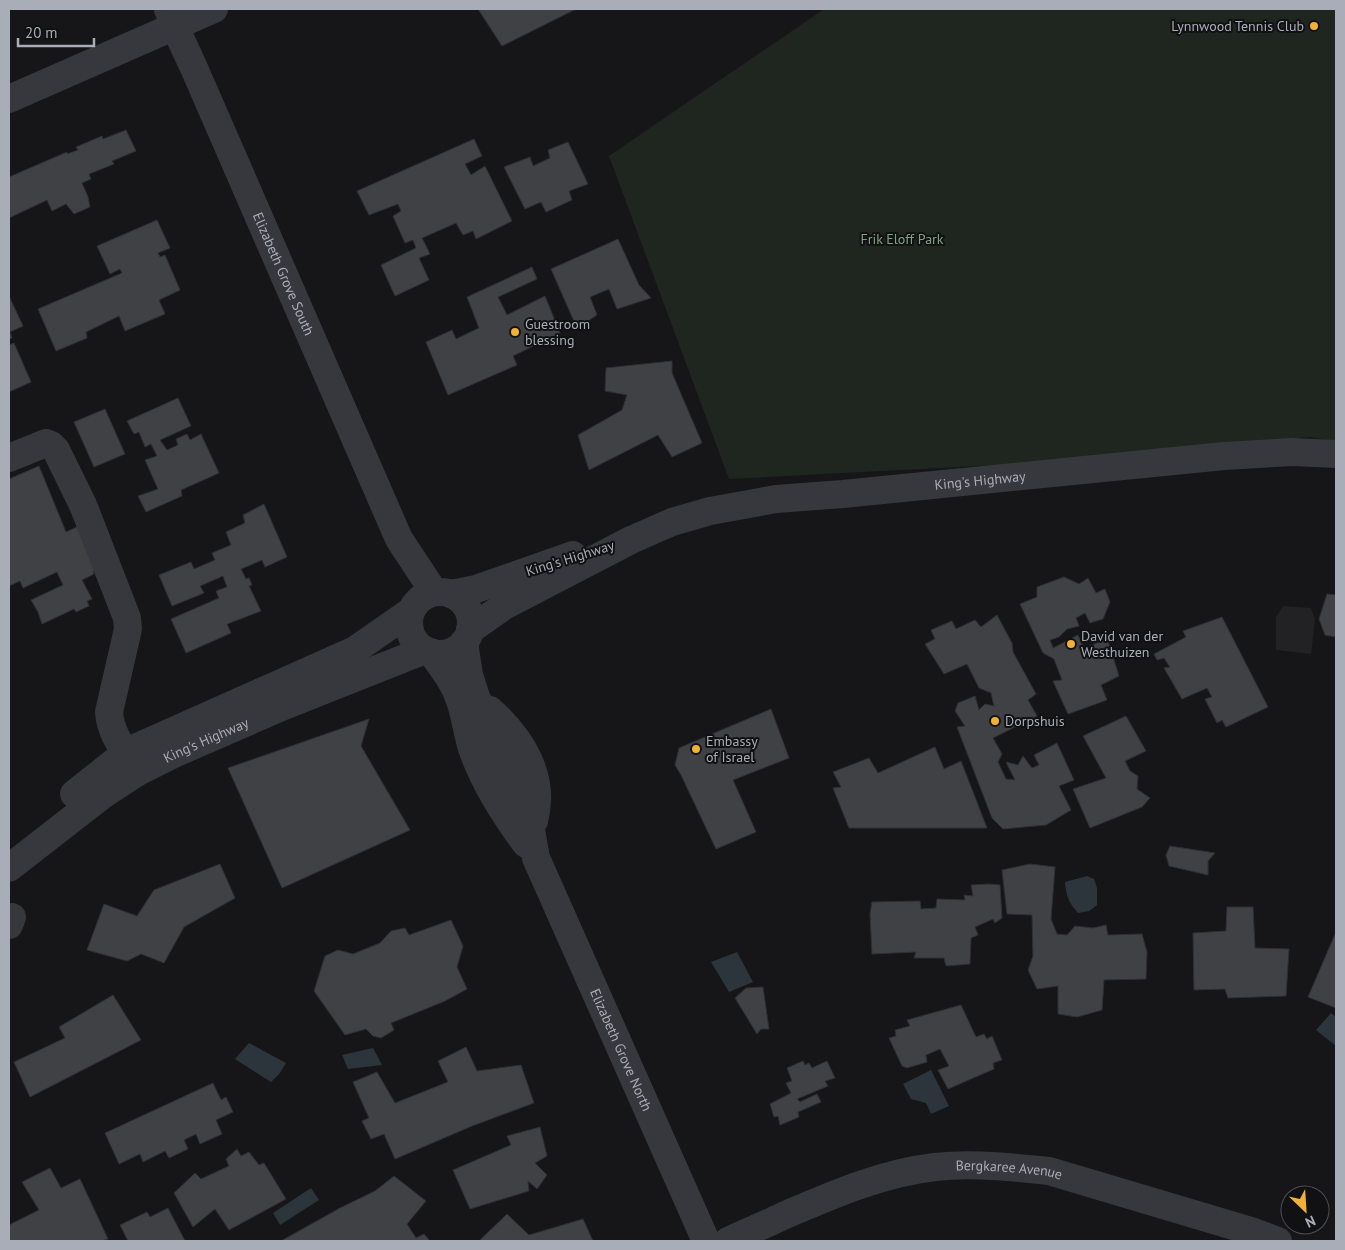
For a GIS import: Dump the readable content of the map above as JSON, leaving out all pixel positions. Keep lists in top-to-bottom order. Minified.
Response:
{"streets":{"street":["Elizabeth Grove South","King's Highway","Elizabeth Grove North","Bergkaree Avenue"]},"crossings":[["Elizabeth Grove South","King's Highway"],["Elizabeth Grove South","Elizabeth Grove North"],["King's Highway","Elizabeth Grove North"]],"parks":["Frik Eloff Park"],"places":["Lynnwood Tennis Club","Guestroom blessing","David van der Westhuizen","Dorpshuis","Embassy of Israel"],"scale_bar":"20 m","north":"bottom right"}
